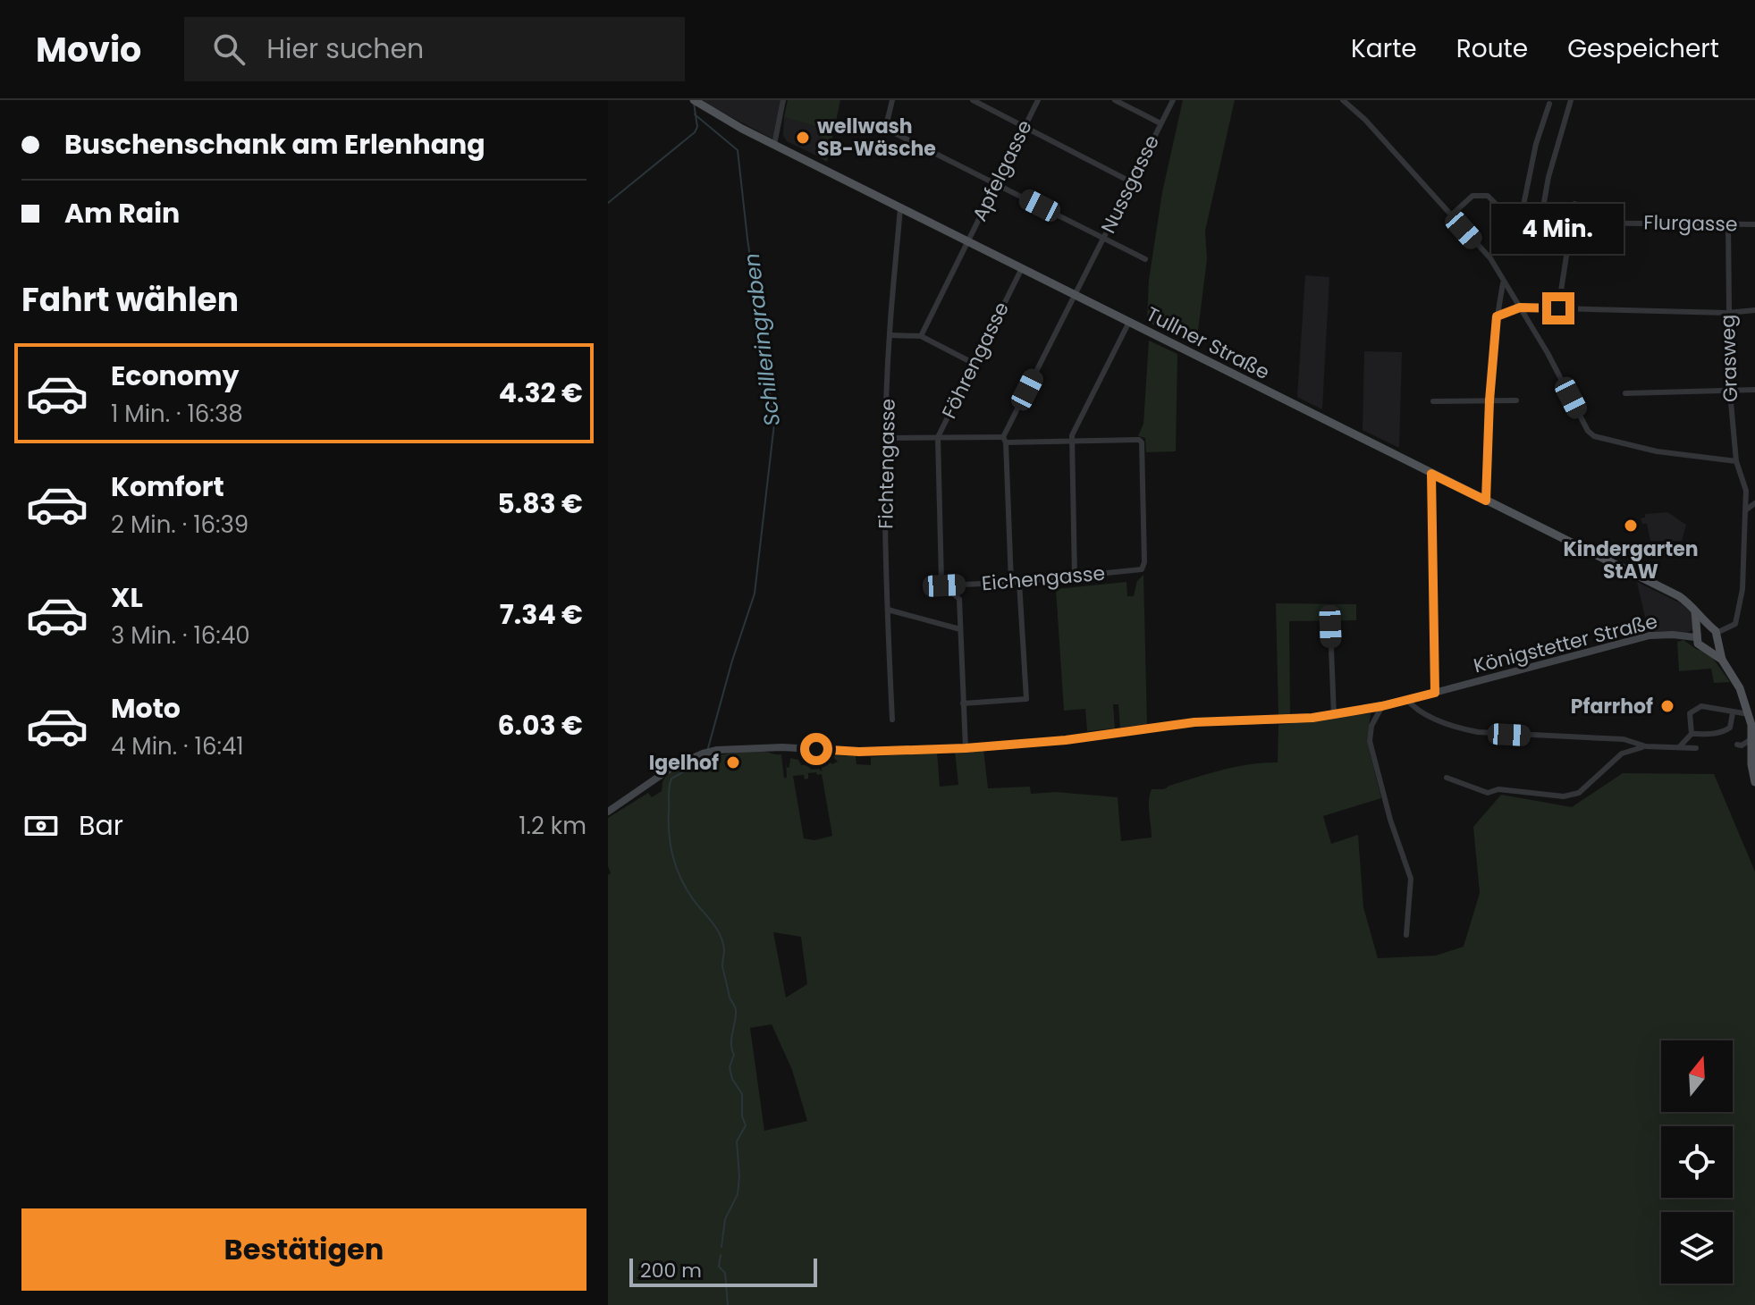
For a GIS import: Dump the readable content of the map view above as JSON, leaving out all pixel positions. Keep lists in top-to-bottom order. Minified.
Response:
{"streets":{"main road":["Tullner Straße","Königstetter Straße"],"street":["Apfelgasse","Nussgasse","Flurgasse","Grasweg","Föhrengasse","Fichtengasse","Eichengasse"]},"crossings":[["Apfelgasse","Tullner Straße"],["Nussgasse","Tullner Straße"],["Flurgasse","Grasweg"],["Tullner Straße","Grasweg"],["Tullner Straße","Föhrengasse"],["Tullner Straße","Fichtengasse"],["Föhrengasse","Eichengasse"],["Föhrengasse","Königstetter Straße"]],"water":["Schilleringraben"],"places":["wellwash SB-Wäsche","Kindergarten StAW","Pfarrhof","Igelhof"],"scale_bar":"200 m","north":"top","page":{"header":"Movio","search":"Hier suchen","nav":["Karte","Route","Gespeichert"],"banner":["Buschenschank am Erlenhang","Am Rain"],"bubble":"4 Min.","heading":"Fahrt wählen","list":[{"name":"Economy","note":"1 Min. · 16:38","value":"4.32 €"},{"name":"Komfort","note":"2 Min. · 16:39","value":"5.83 €"},{"name":"XL","note":"3 Min. · 16:40","value":"7.34 €"},{"name":"Moto","note":"4 Min. · 16:41","value":"6.03 €"}],"pay":["Bar","1.2 km"],"buttons":"Bestätigen","scale":"200 m"}}
